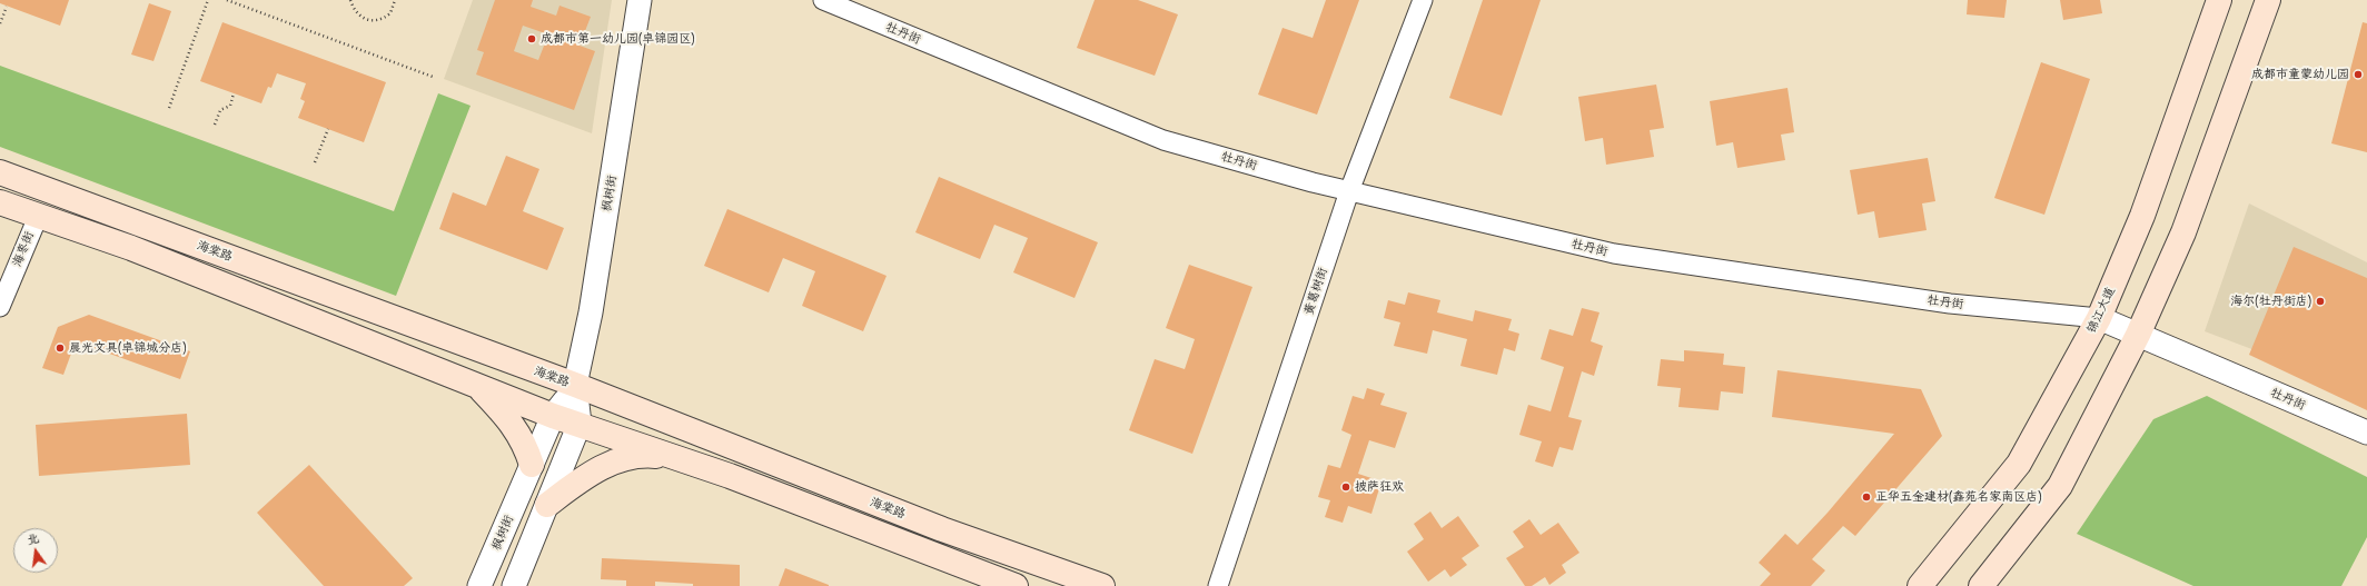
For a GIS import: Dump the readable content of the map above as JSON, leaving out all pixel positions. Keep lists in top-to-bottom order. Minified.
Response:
{"streets":{"main road":["海棠路","锦江大道"],"street":["牡丹街","枫树街","海枣街","黄葛树街"]},"crossings":[["牡丹街","黄葛树街"],["牡丹街","锦江大道"],["枫树街","海棠路"]],"places":["成都市第一幼儿园(卓锦园区)","成都市童蒙幼儿园","海尔(牡丹街店)","晨光文具(卓锦城分店)","披萨狂欢","正华五金建材(鑫苑名家南区店)"],"north":"top"}
